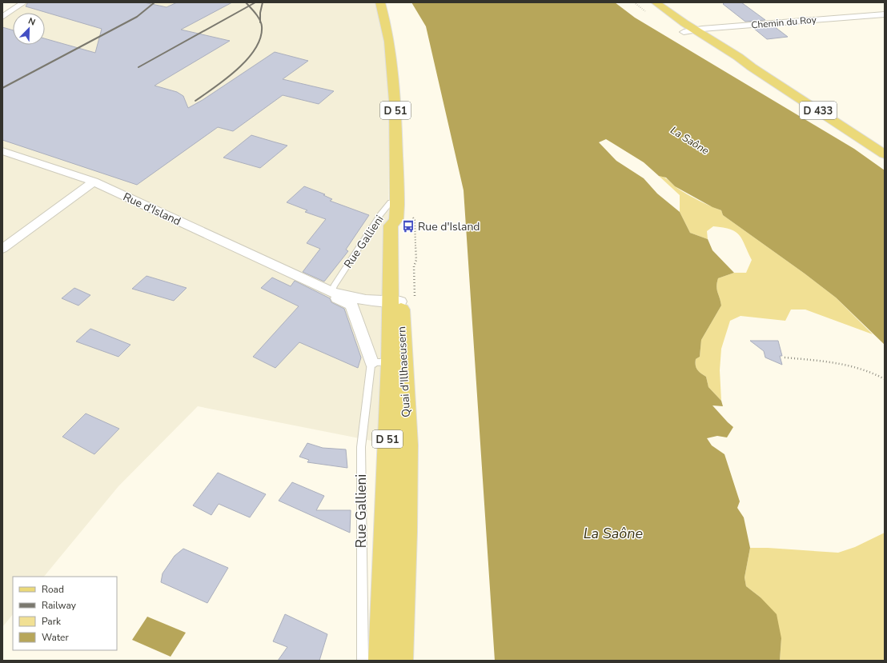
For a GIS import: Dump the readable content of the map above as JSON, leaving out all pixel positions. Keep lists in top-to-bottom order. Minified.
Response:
{"streets":{"main road":["D 51","D 433","Quai d'Illhaeusern"],"street":["Chemin du Roy","Rue d'Island","Rue Gallieni"]},"crossings":[["Chemin du Roy","D 433"],["Rue d'Island","Rue Gallieni"],["Rue d'Island","Quai d'Illhaeusern"],["Rue Gallieni","Quai d'Illhaeusern"]],"water":["La Saône"],"places":{"bus stop":["Rue d'Island"]},"legend":["Road","Railway","Park","Water"],"north":"top right"}
